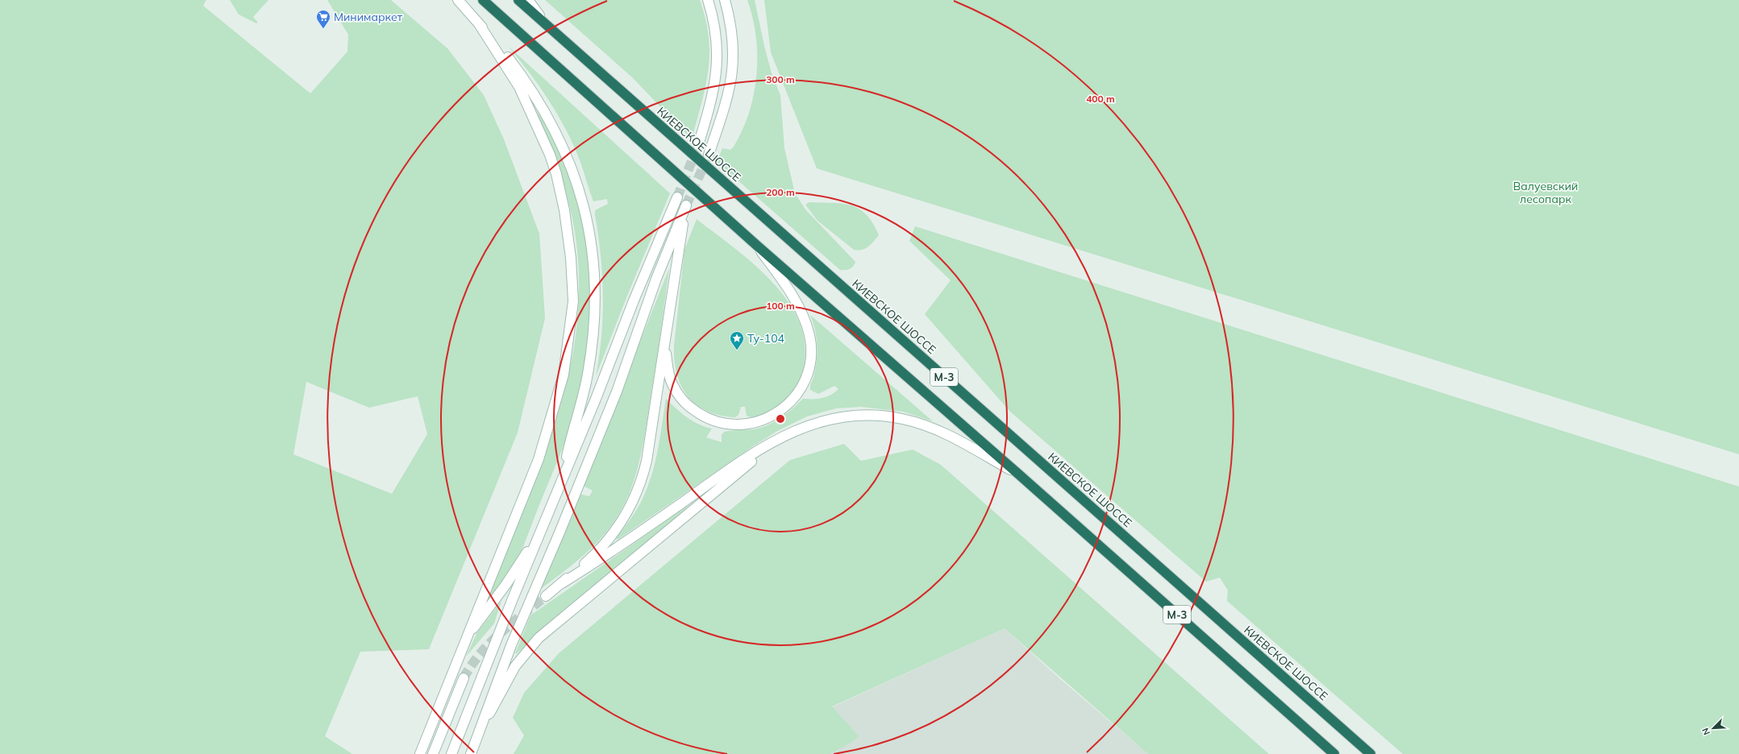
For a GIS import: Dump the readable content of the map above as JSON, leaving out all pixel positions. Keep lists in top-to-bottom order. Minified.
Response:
{"streets":{"highway":["КИЕВСКОЕ ШОССЕ","М-3"]},"parks":["Валуевский лесопарк"],"places":{"supermarket":["Минимаркет"],"place":["Ту-104"]},"north":"bottom left","rings":["300 m","400 m","200 m","100 m"]}
